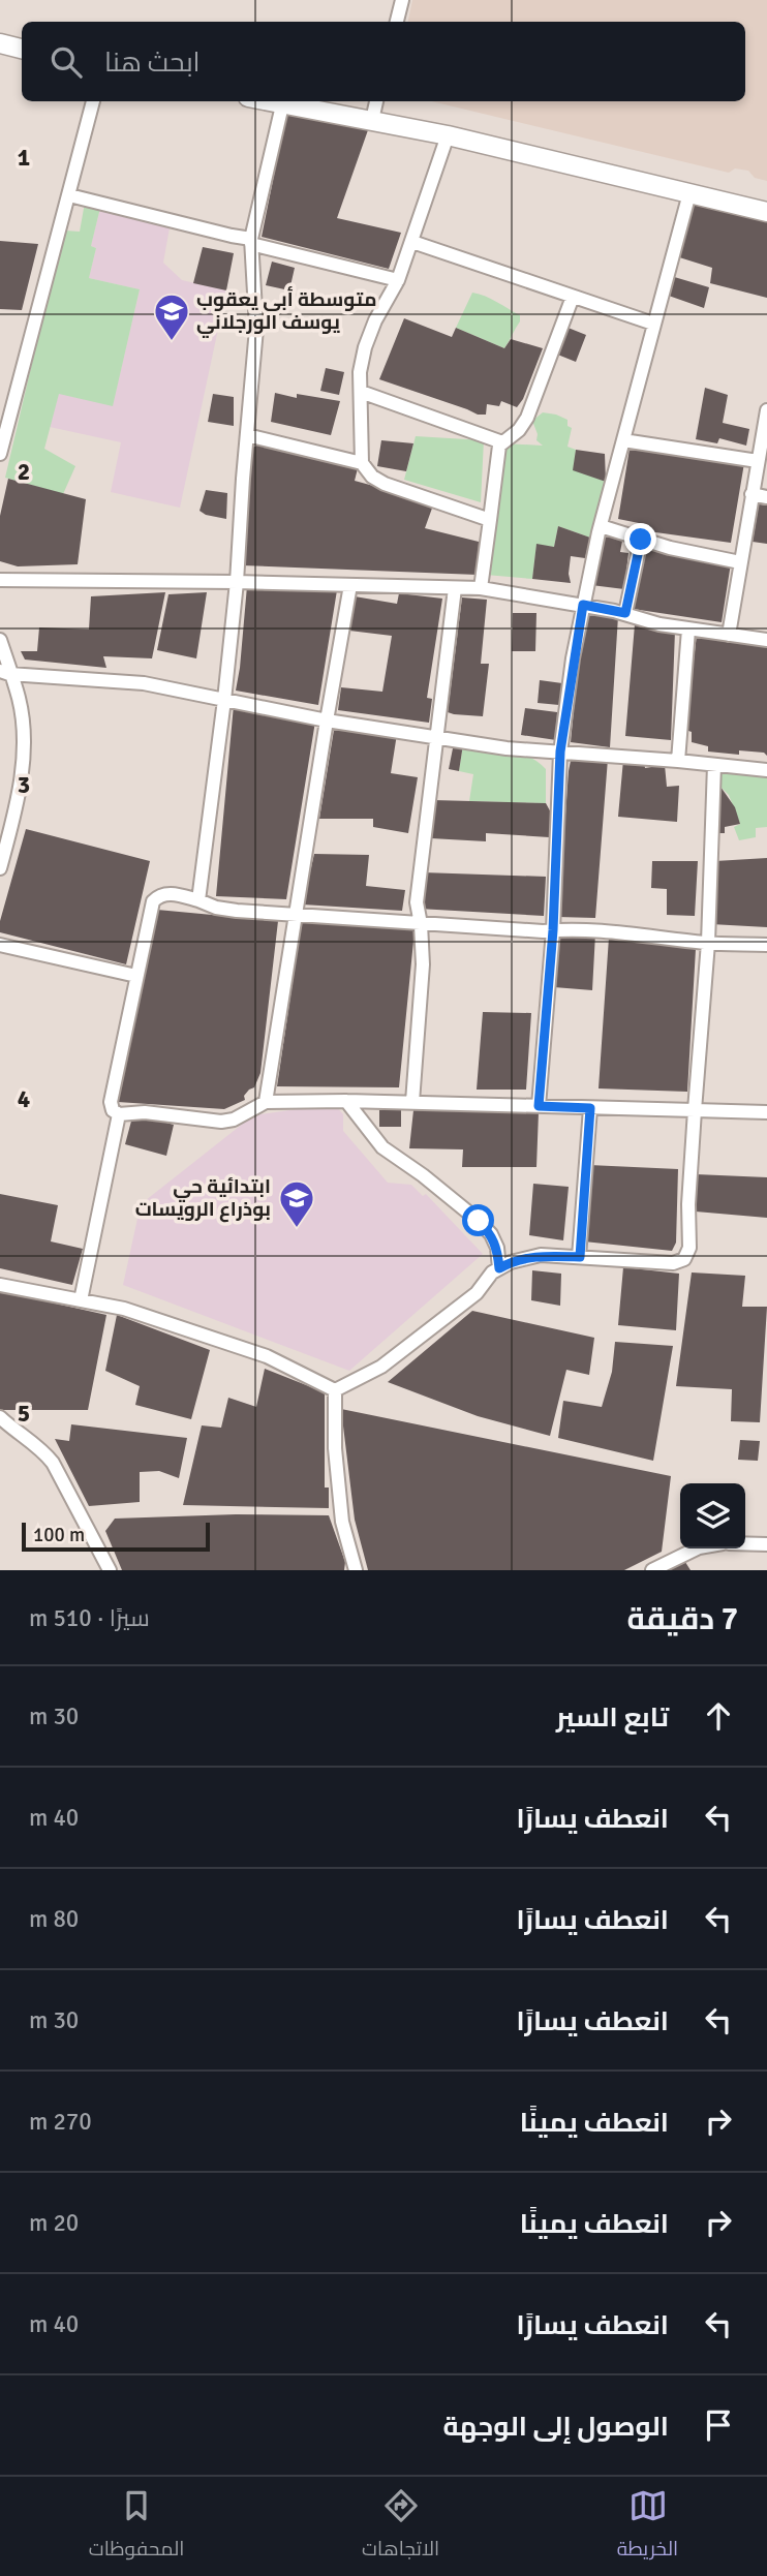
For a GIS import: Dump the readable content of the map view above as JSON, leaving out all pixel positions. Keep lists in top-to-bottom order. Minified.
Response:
{"places":{"school or university":["متوسطة أبي يعقوب يوسف الورجلاني","ابتدائية حي بوذراع الرويسات"]},"scale_bar":"100 m","page":{"search":"ابحث هنا","scale":"100 m","heading":["7 دقيقة","سيرًا · 510 m"],"list":[["تابع السير","30 m"],["انعطف يسارًا","40 m"],["انعطف يسارًا","80 m"],["انعطف يسارًا","30 m"],["انعطف يمينًا","270 m"],["انعطف يمينًا","20 m"],["انعطف يسارًا","40 m"],"الوصول إلى الوجهة"],"nav":["الخريطة","الاتجاهات","المحفوظات"]},"grid":{"rows":["1","2","3","4","5"]}}
